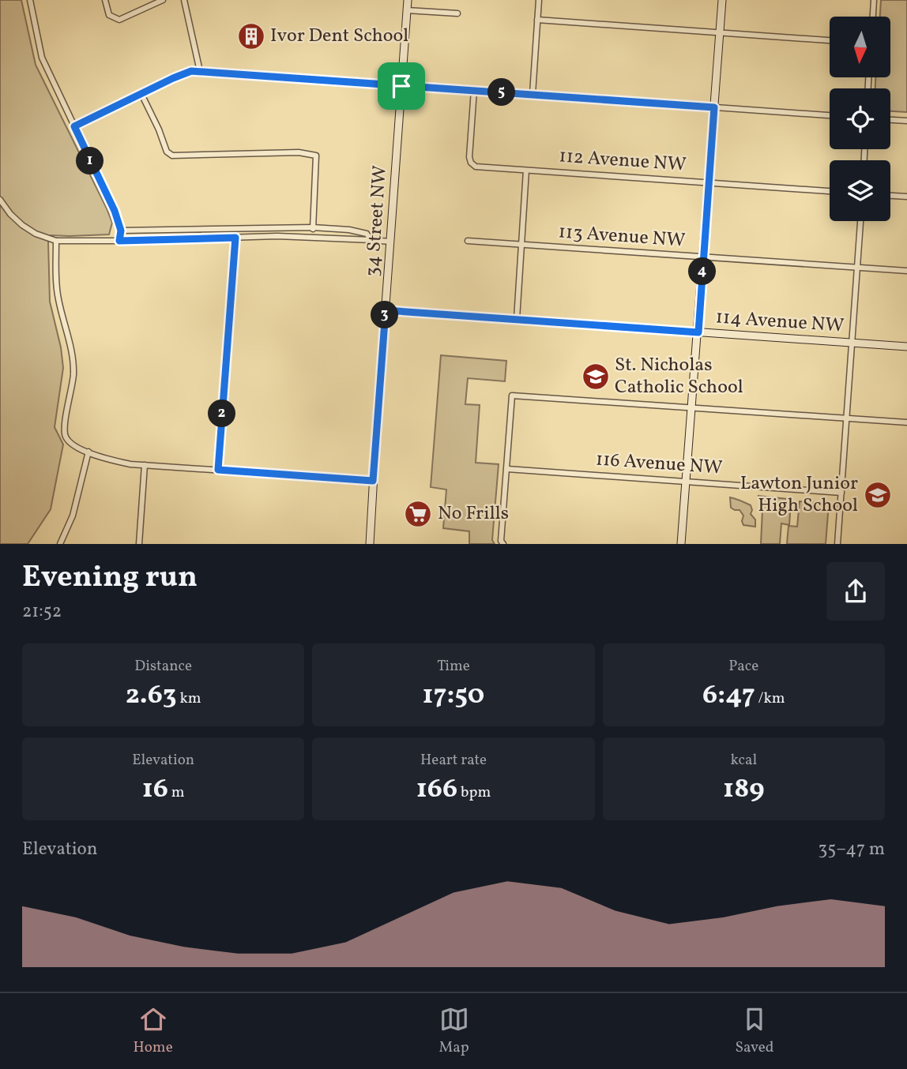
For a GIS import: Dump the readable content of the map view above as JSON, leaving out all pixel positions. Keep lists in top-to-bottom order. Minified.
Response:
{"streets":{"street":["112 Avenue NW","34 Street NW","113 Avenue NW","114 Avenue NW","116 Avenue NW"]},"crossings":[["34 Street NW","114 Avenue NW"]],"places":{"building":["Ivor Dent School"],"school or university":["St. Nicholas Catholic School","Lawton Junior High School"],"supermarket":["No Frills"]},"north":"bottom","page":{"pins":["5","1","4","3","2"],"heading":["Evening run","21:52"],"stats":[["Distance","2.63 km"],["Time","17:50"],["Pace","6:47 /km"],["Elevation","16 m"],["Heart rate","166 bpm"],["kcal","189"]],"chart":["Elevation","35–47 m"],"tabs":["Home","Map","Saved"]}}
